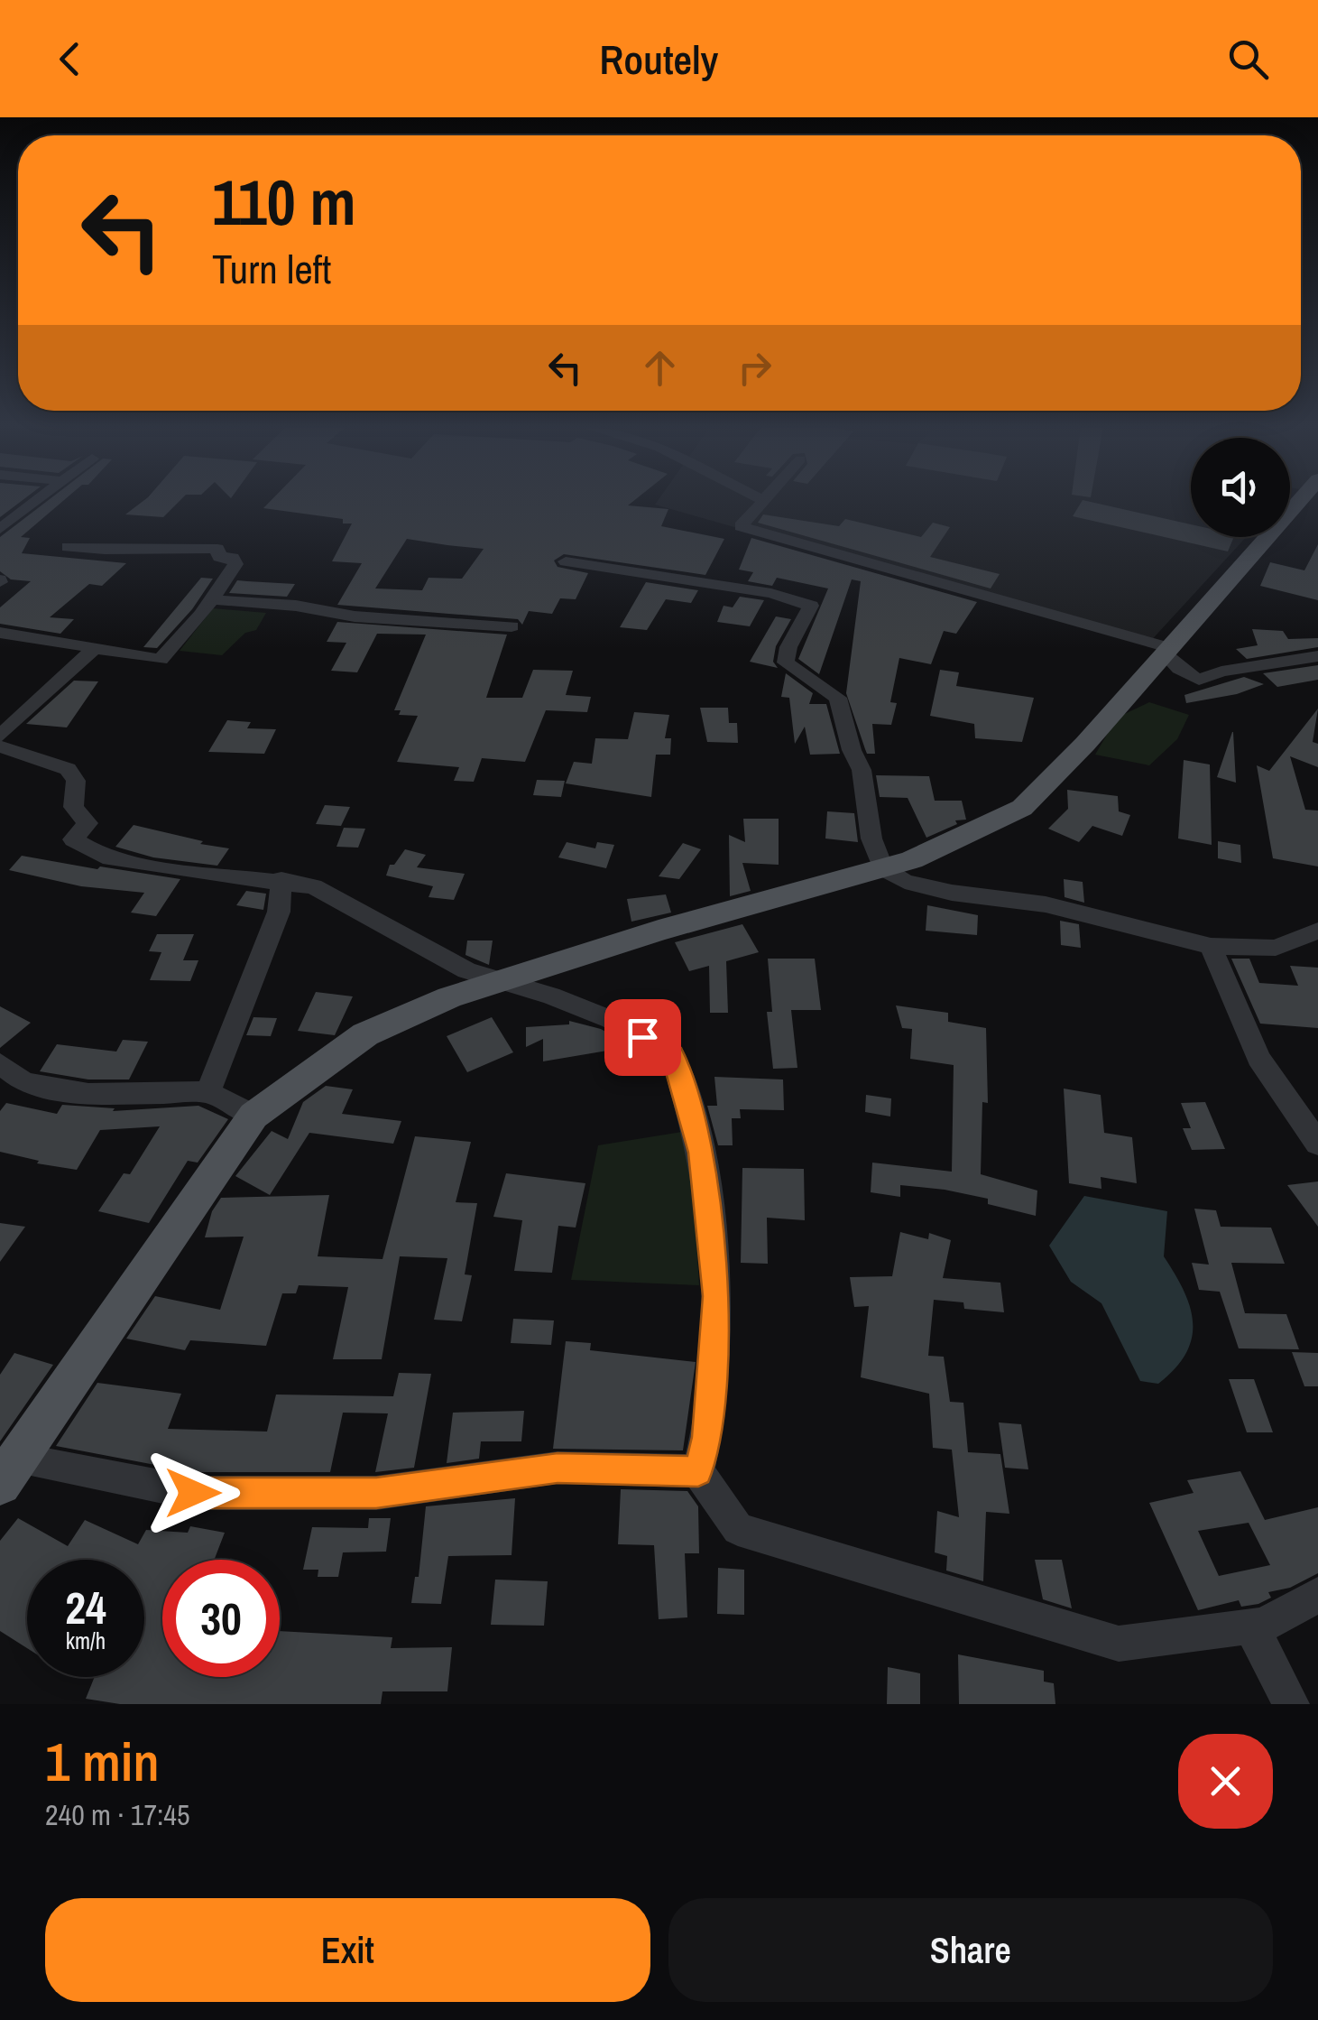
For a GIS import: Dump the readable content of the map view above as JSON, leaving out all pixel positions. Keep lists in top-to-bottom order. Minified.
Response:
{"page":{"header":"Routely","turn":["110 m","Turn left"],"speed":"24 km/h","limit":"30","heading":["1 min","240 m · 17:45"],"buttons":["Exit","Share"]}}
